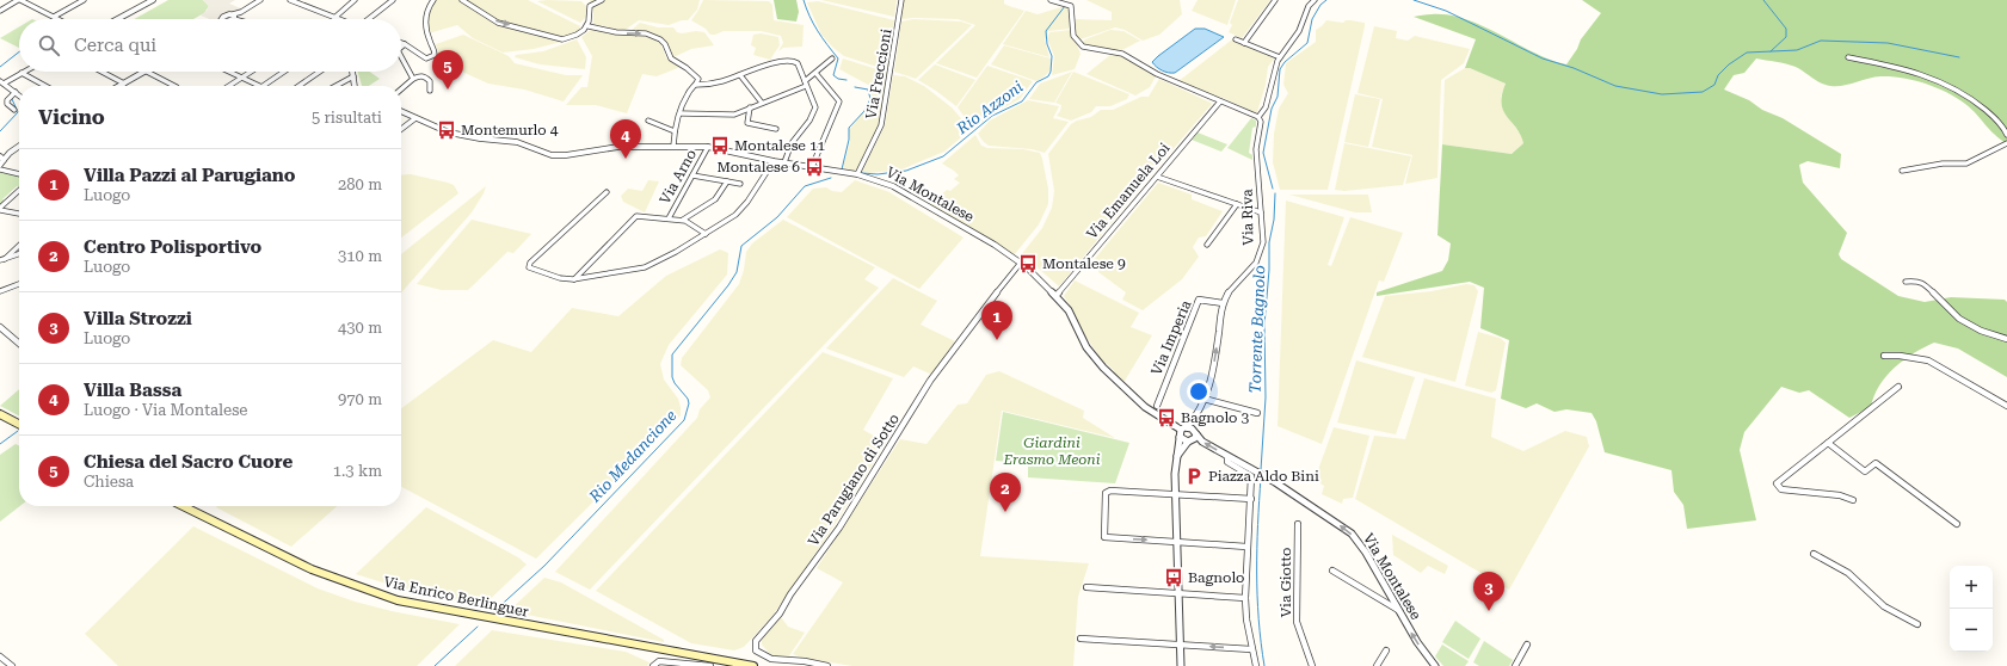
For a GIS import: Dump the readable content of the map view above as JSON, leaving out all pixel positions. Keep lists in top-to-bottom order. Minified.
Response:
{"streets":{"main road":["Via Enrico Berlinguer"],"street":["Via Freccioni","Via Arno","Via Emanuela Loi","Via Montalese","Via Riva","Via Imperia","Via Parugiano di Sotto","Via Giotto"]},"crossings":[["Via Freccioni","Via Montalese"],["Via Arno","Via Montalese"],["Via Emanuela Loi","Via Montalese"],["Via Montalese","Via Riva"],["Via Montalese","Via Parugiano di Sotto"],["Via Riva","Via Imperia"]],"water":["Rio Azzoni","Torrente Bagnolo","Rio Medancione"],"parks":["Giardini Erasmo Meoni"],"places":{"bus stop":["Montemurlo 4","Montalese 11","Montalese 6","Montalese 9","Bagnolo 3","Bagnolo"],"parking":["Piazza Aldo Bini"]},"page":{"search":"Cerca qui","pins":["5","4","1","2","3"],"heading":["Vicino","5 risultati"],"list":[{"mark":"1","name":"Villa Pazzi al Parugiano","note":"Luogo","value":"280 m"},{"mark":"2","name":"Centro Polisportivo","note":"Luogo","value":"310 m"},{"mark":"3","name":"Villa Strozzi","note":"Luogo","value":"430 m"},{"mark":"4","name":"Villa Bassa","note":"Luogo · Via Montalese","value":"970 m"},{"mark":"5","name":"Chiesa del Sacro Cuore","note":"Chiesa","value":"1.3 km"}],"map_buttons":["+","−"]}}
